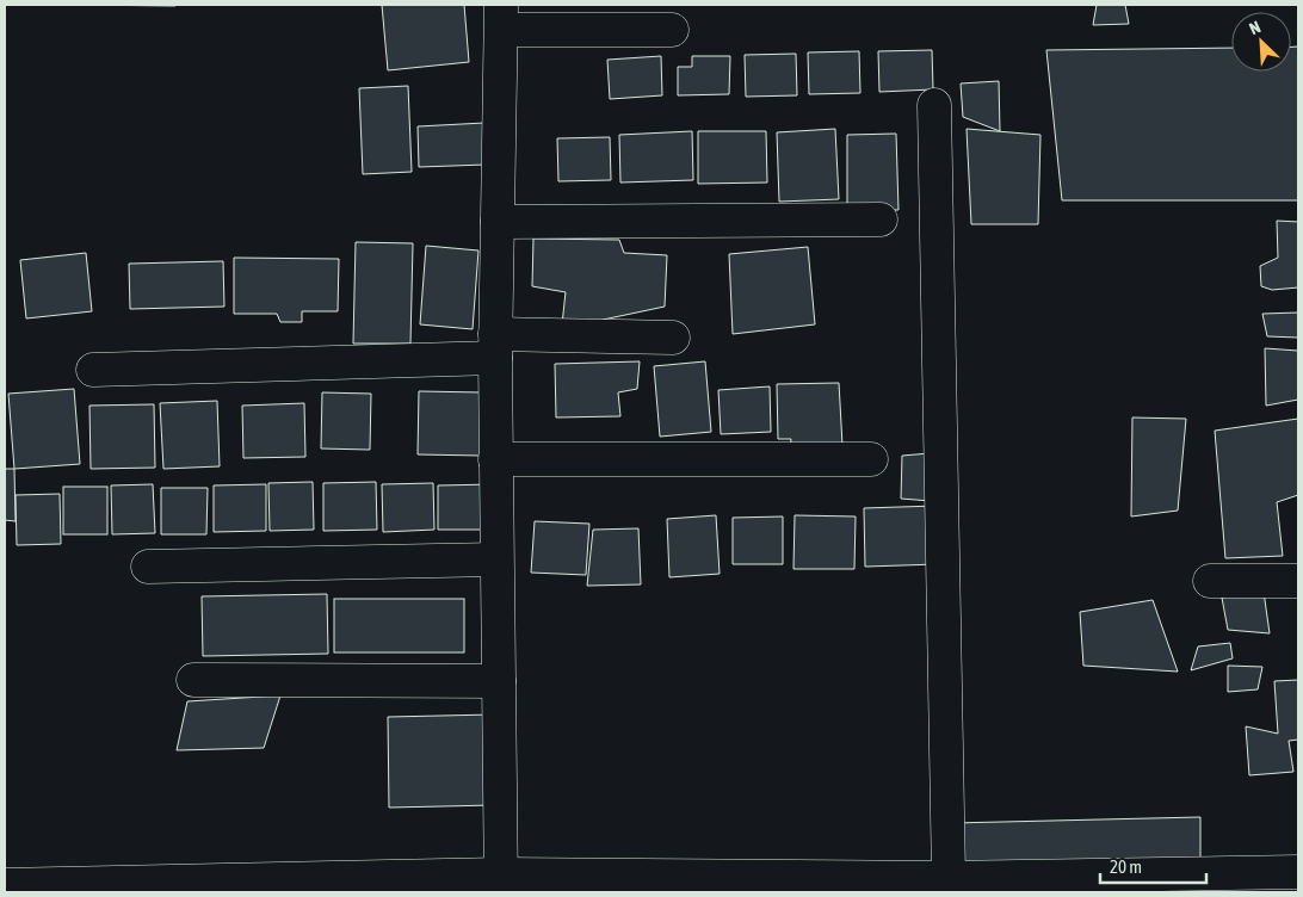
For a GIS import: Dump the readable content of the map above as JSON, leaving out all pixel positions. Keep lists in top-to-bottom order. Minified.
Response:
{"scale_bar":"20 m","north":"top left"}
